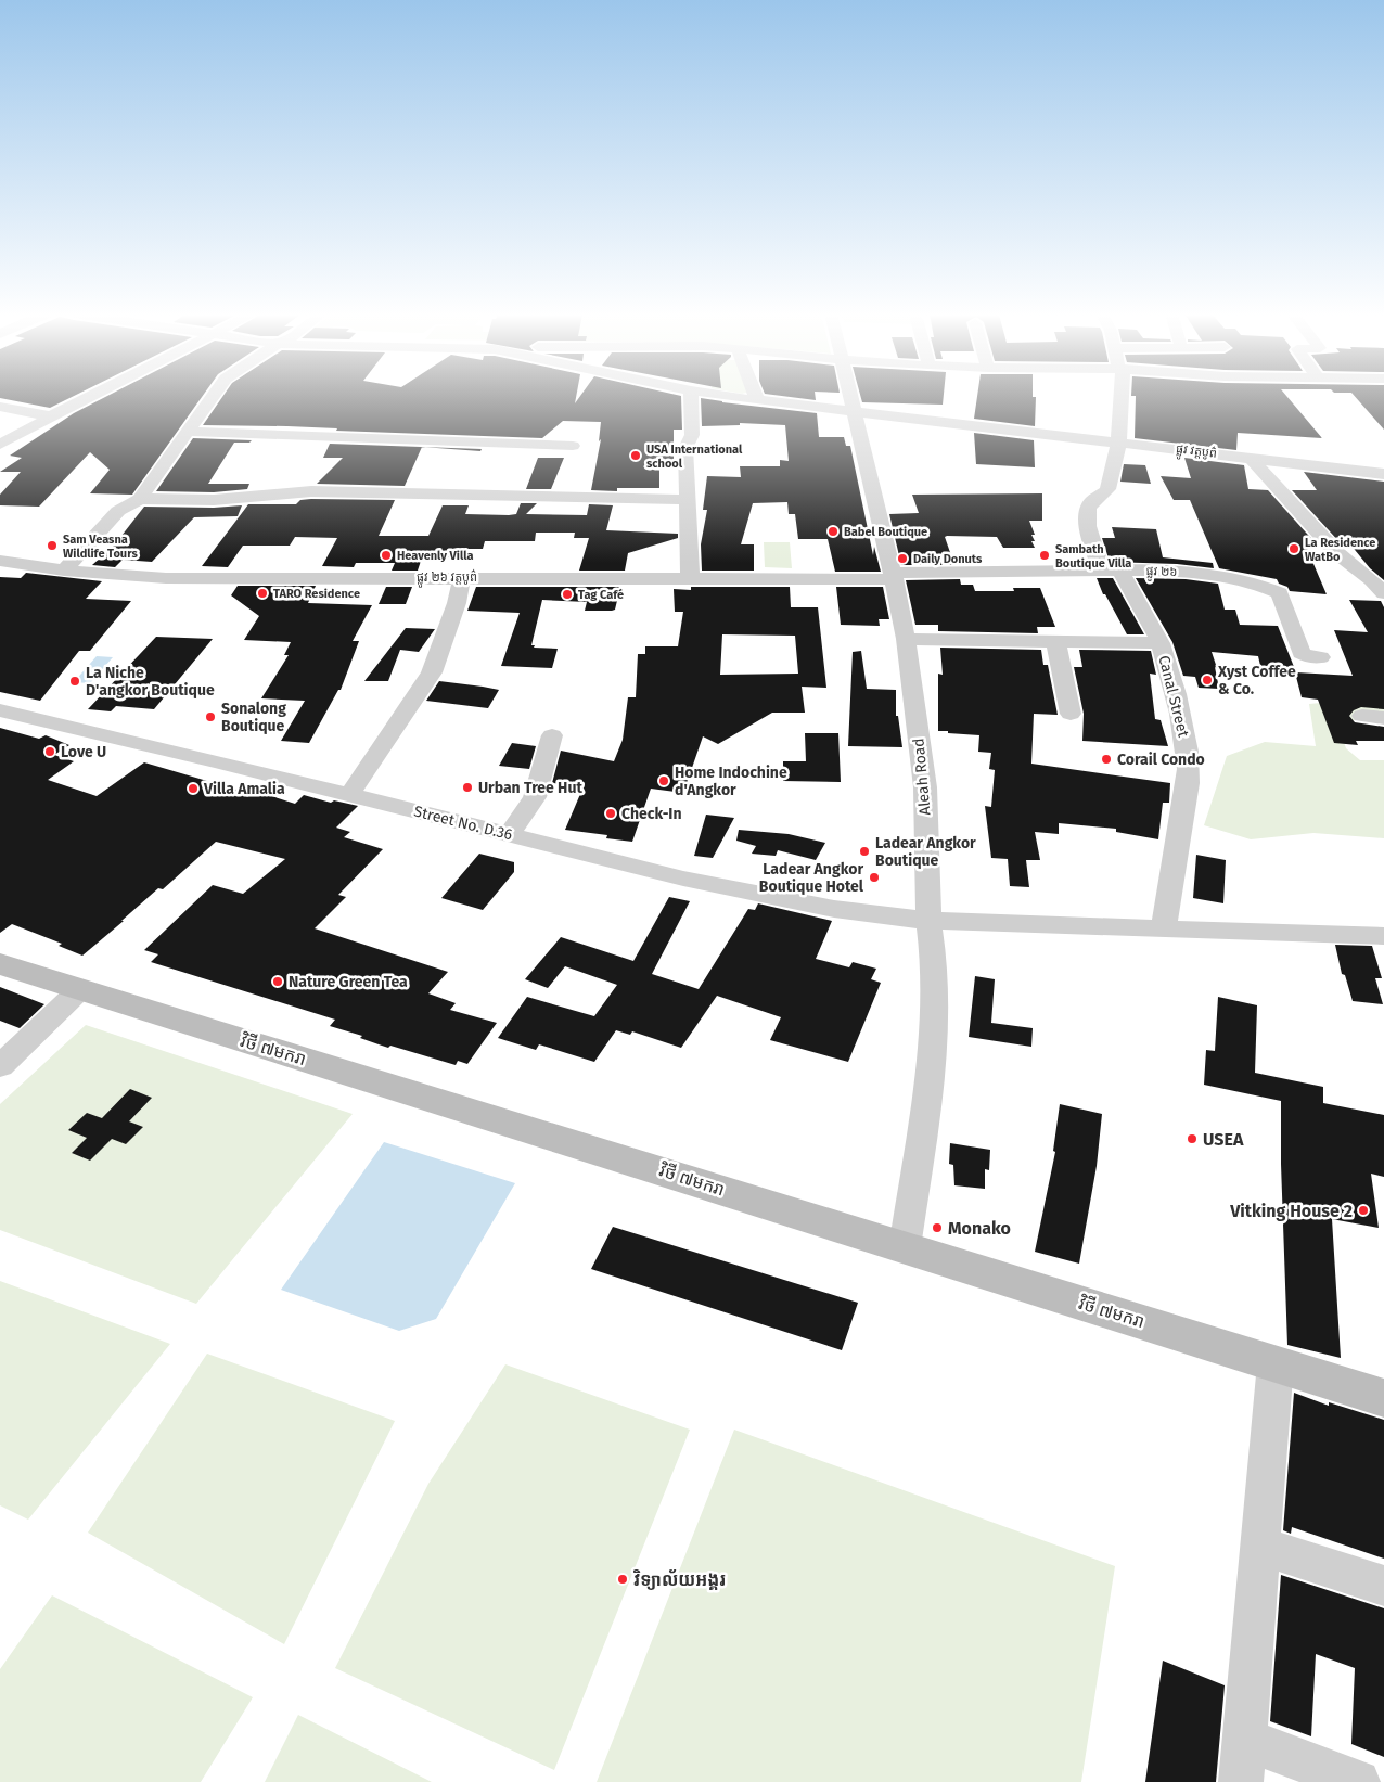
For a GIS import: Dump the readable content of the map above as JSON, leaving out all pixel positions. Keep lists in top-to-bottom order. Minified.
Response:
{"streets":{"main road":["វិថី ៧មករា"],"street":["ផ្លូវ វត្តបូព៌","ផ្លូវ ២៦","ផ្លូវ ២៦ វត្តបូព៌","Canal Street","Aleah Road","Street No. D.36"]},"crossings":[["ផ្លូវ វត្តបូព៌","Canal Street"],["ផ្លូវ វត្តបូព៌","Aleah Road"],["ផ្លូវ ២៦","ផ្លូវ ២៦ វត្តបូព៌"],["ផ្លូវ ២៦","Canal Street"],["ផ្លូវ ២៦","Aleah Road"],["ផ្លូវ ២៦ វត្តបូព៌","Aleah Road"],["Canal Street","Street No. D.36"],["Aleah Road","Street No. D.36"],["Aleah Road","វិថី ៧មករា"]],"places":["USA International school","Babel Boutique","Sam Veasna Wildlife Tours","La Residence WatBo","Heavenly Villa","Sambath Boutique Villa","Daily Donuts","TARO Residence","Tag Café","Xyst Coffee & Co.","La Niche D'angkor Boutique","Sonalong Boutique","Love U","Corail Condo","Home Indochine d'Angkor","Urban Tree Hut","Villa Amalia","Check-In","Ladear Angkor Boutique","Ladear Angkor Boutique Hotel","Nature Green Tea","USEA","Vitking House 2","Monako","វិទ្យាល័យអង្គរ"]}
